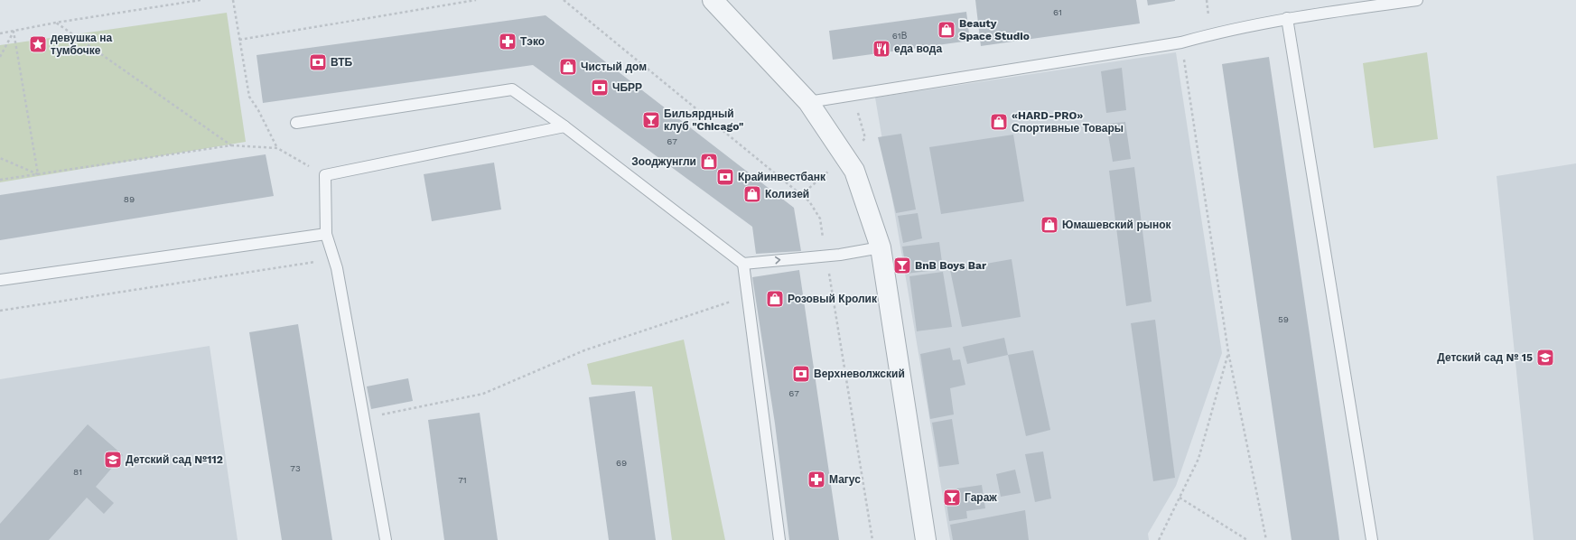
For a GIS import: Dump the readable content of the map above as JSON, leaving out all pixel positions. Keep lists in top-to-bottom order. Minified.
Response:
{"places":{"shop":["Beauty Space Studio","Чистый дом","«HARD-PRO» Спортивные Товары","Зооджунгли","Колизей","Юмашевский рынок","Розовый Кролик"],"pharmacy":["Тэко","Магус"],"place":["девушка на тумбочке"],"restaurant":["еда вода"],"bank":["ВТБ","ЧБРР","Крайинвестбанк","Верхневолжский"],"bar":["Бильярдный клуб \"Chicago\"","BnB Boys Bar","Гараж"],"school or university":["Детский сад № 15","Детский сад №112"]},"house_numbers":["61","61В","67","89","59","67","69","73","81","71"]}
